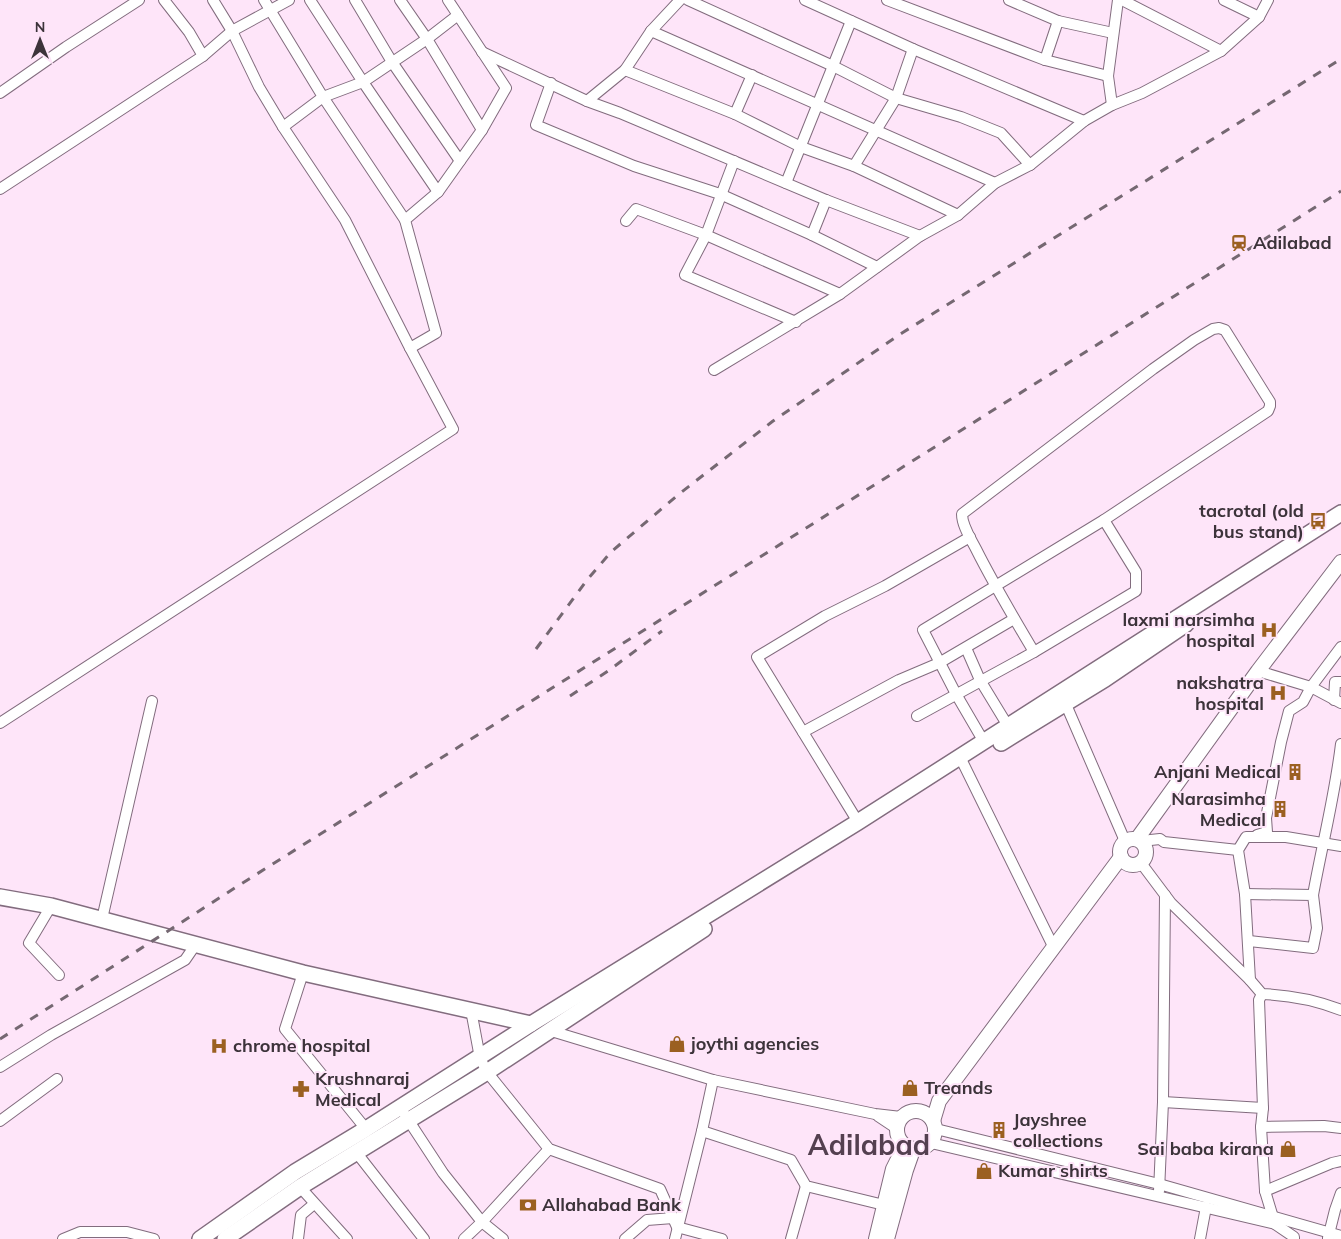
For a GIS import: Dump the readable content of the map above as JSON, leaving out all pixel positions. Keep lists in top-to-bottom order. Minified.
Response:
{"districts":["Adilabad"],"places":{"station":["Adilabad"],"bus stop":["tacrotal (old bus stand)"],"hospital":["laxmi narsimha hospital","nakshatra hospital","chrome hospital"],"building":["Anjani Medical","Narasimha Medical","Jayshree collections"],"shop":["joythi agencies","Treands","Sai baba kirana","Kumar shirts"],"pharmacy":["Krushnaraj Medical"],"bank":["Allahabad Bank"]},"north":"top"}
